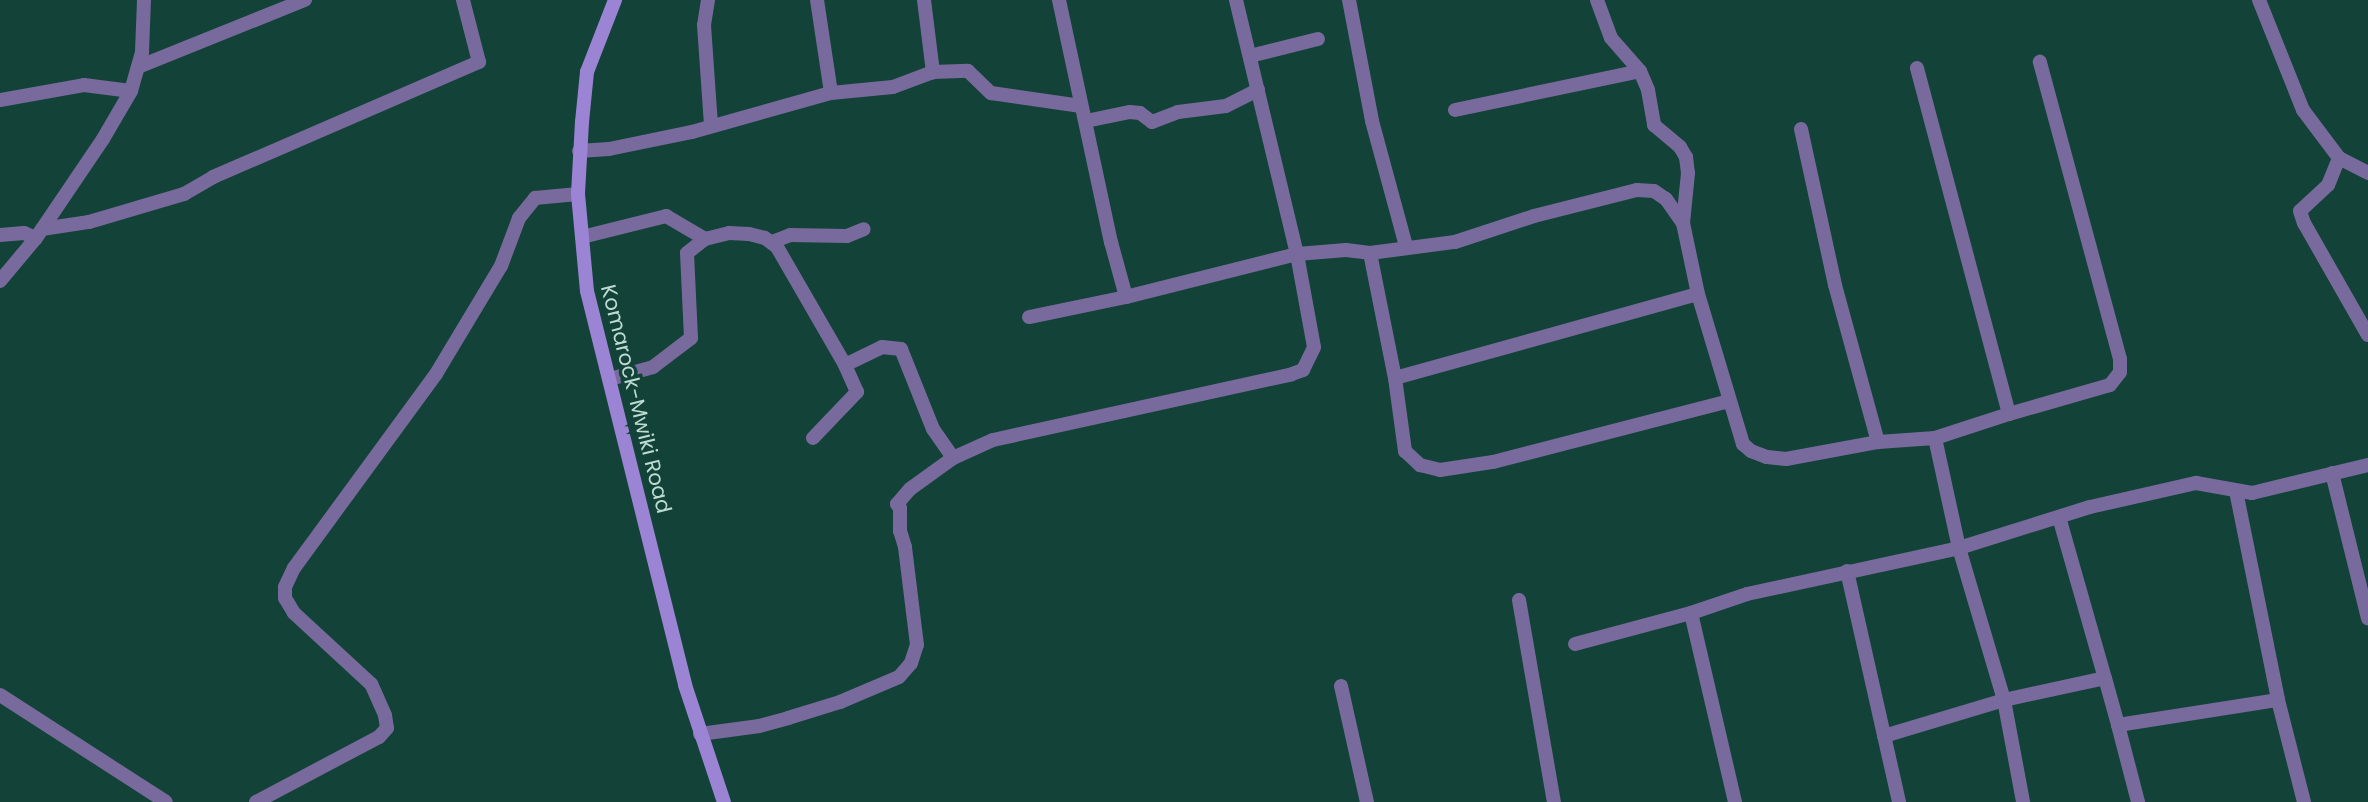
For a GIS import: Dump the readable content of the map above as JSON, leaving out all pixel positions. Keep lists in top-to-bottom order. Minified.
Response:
{"streets":{"main road":["Komarock-Mwiki Road"]}}
